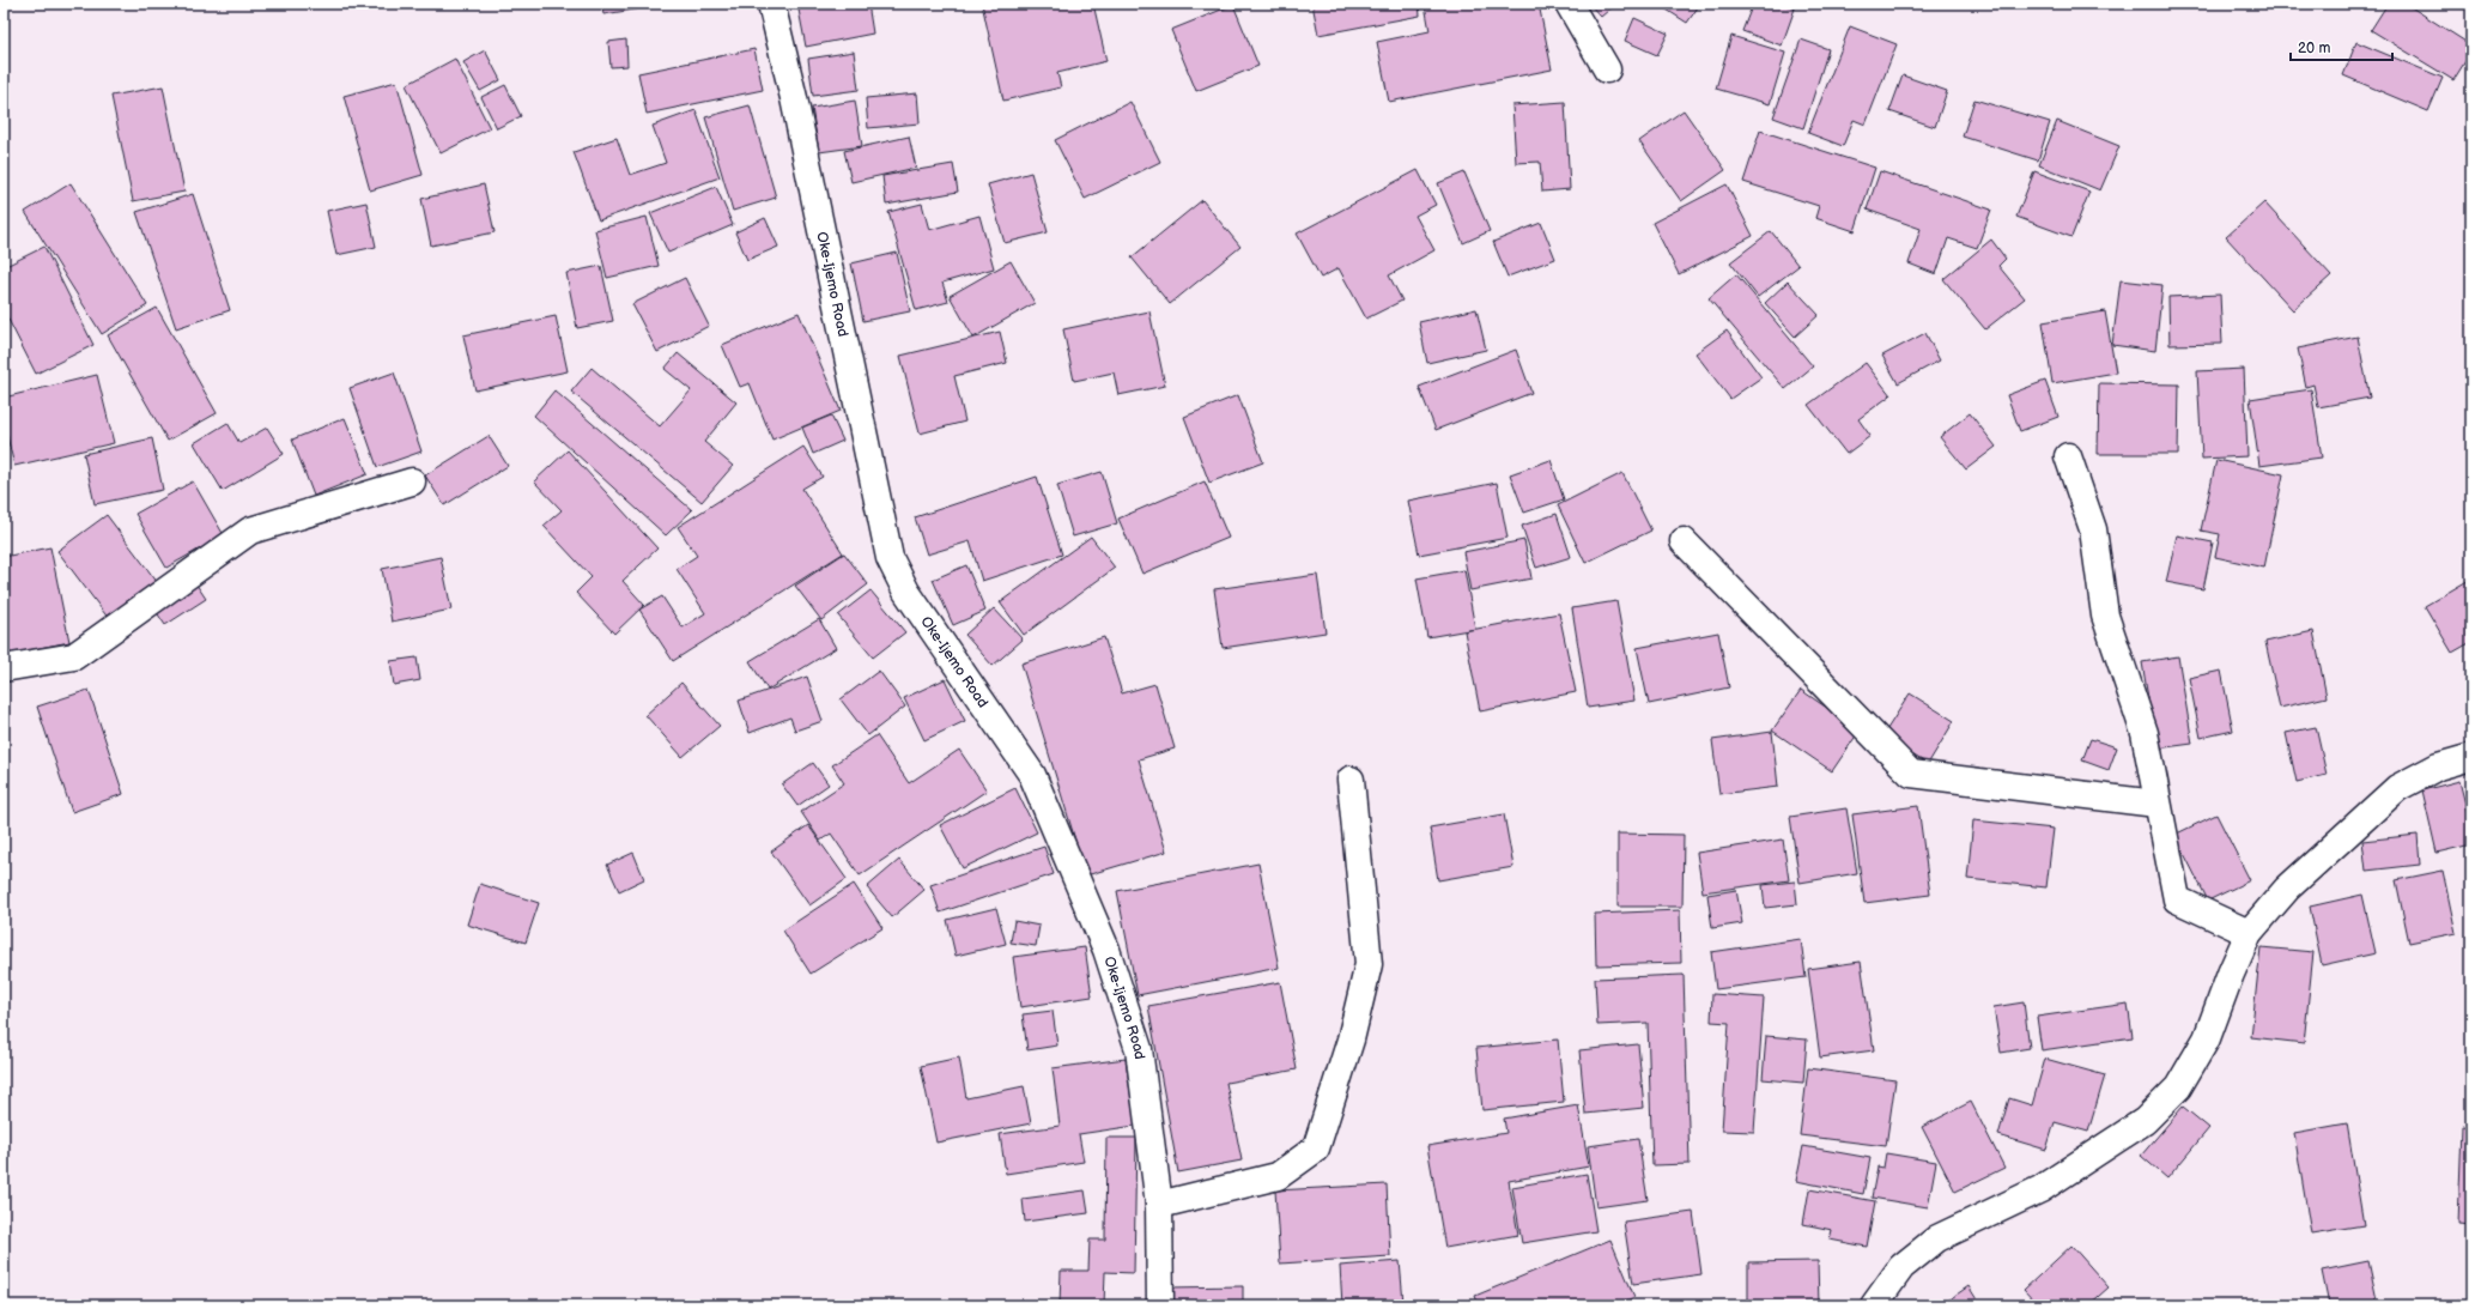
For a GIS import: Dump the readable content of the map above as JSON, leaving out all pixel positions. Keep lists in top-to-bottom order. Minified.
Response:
{"streets":{"street":["Oke-Ijemo Road"]},"scale_bar":"20 m"}
